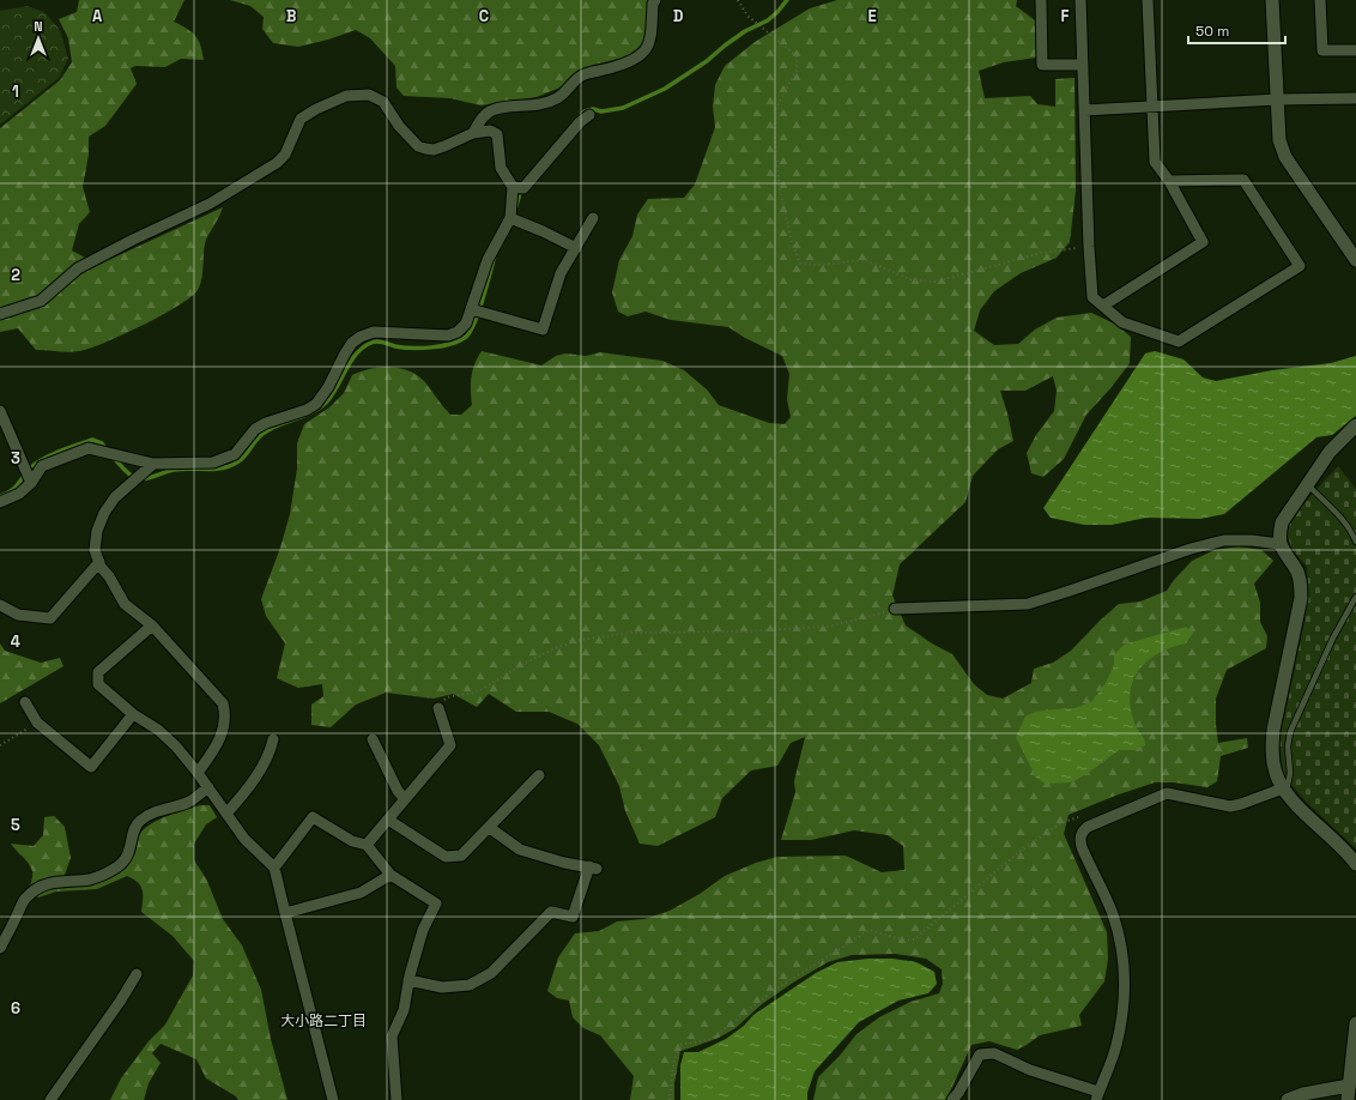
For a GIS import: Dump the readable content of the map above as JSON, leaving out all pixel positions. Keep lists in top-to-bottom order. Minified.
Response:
{"districts":["大小路二丁目"],"scale_bar":"50 m","north":"top","grid":{"columns":["A","B","C","D","E","F"],"rows":["1","2","3","4","5","6"]}}
